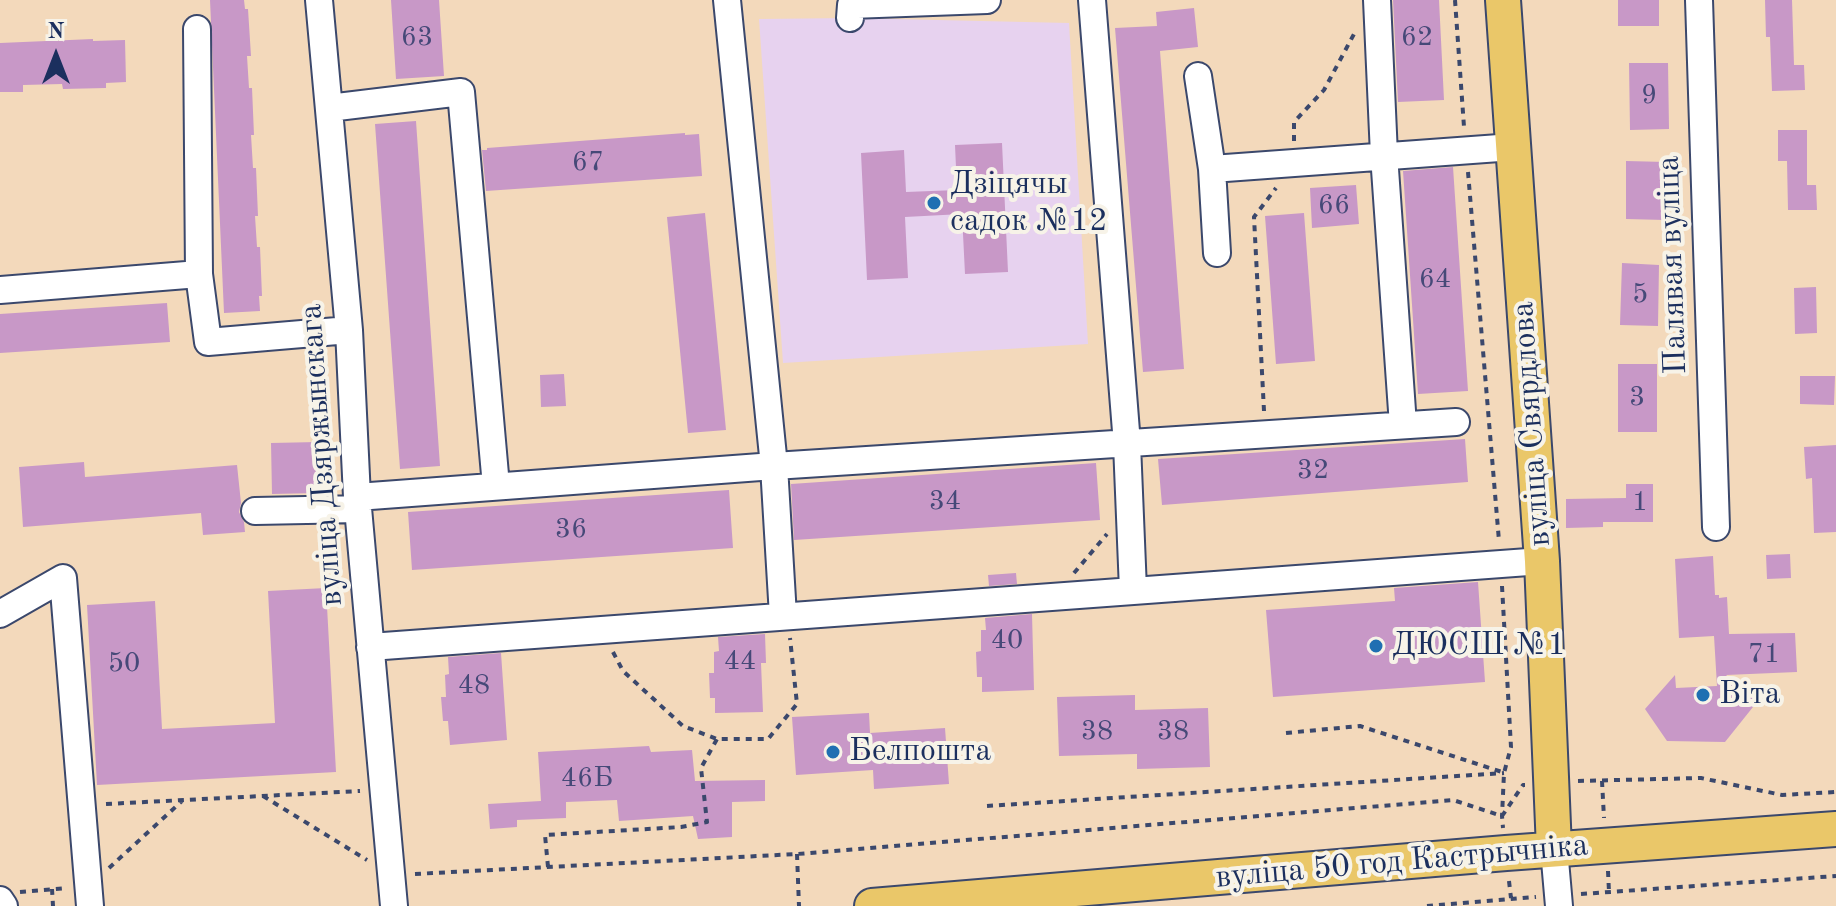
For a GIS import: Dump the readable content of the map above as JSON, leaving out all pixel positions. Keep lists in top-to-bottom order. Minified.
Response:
{"streets":{"main road":["вуліца Свярдлова","вуліца 50 год Кастрычніка"],"street":["Палявая вуліца","вуліца Дзяржынскага"]},"crossings":[["вуліца Свярдлова","вуліца 50 год Кастрычніка"]],"places":["Дзіцячы садок №12","ДЮСШ №1","Віта","Белпошта"],"house_numbers":["63","62","9","67","66","64","5","3","32","34","1","36","40","71","44","50","48","38","38","46Б"],"north":"top"}
